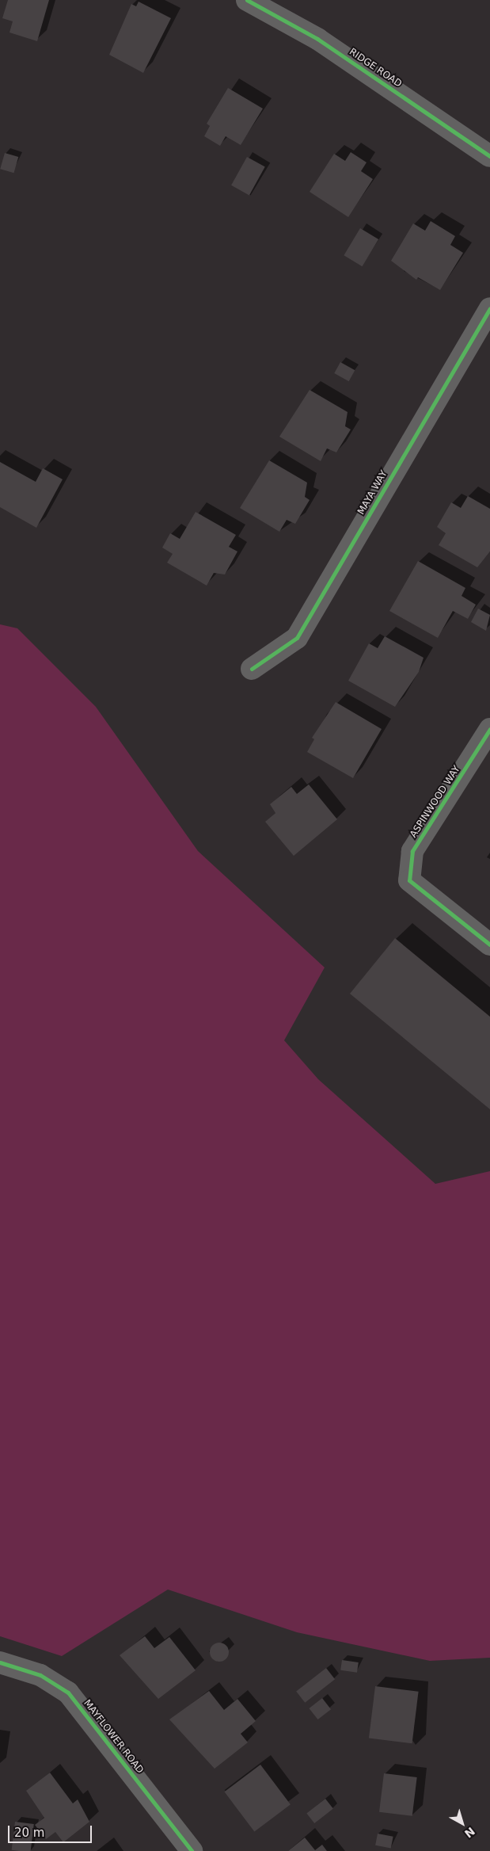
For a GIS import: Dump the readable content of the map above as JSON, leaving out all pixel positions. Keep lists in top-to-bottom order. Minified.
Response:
{"streets":{"street":["RIDGE ROAD","MAYA WAY","ASPINWOOD WAY","MAYFLOWER ROAD"]},"scale_bar":"20 m","north":"bottom right"}
